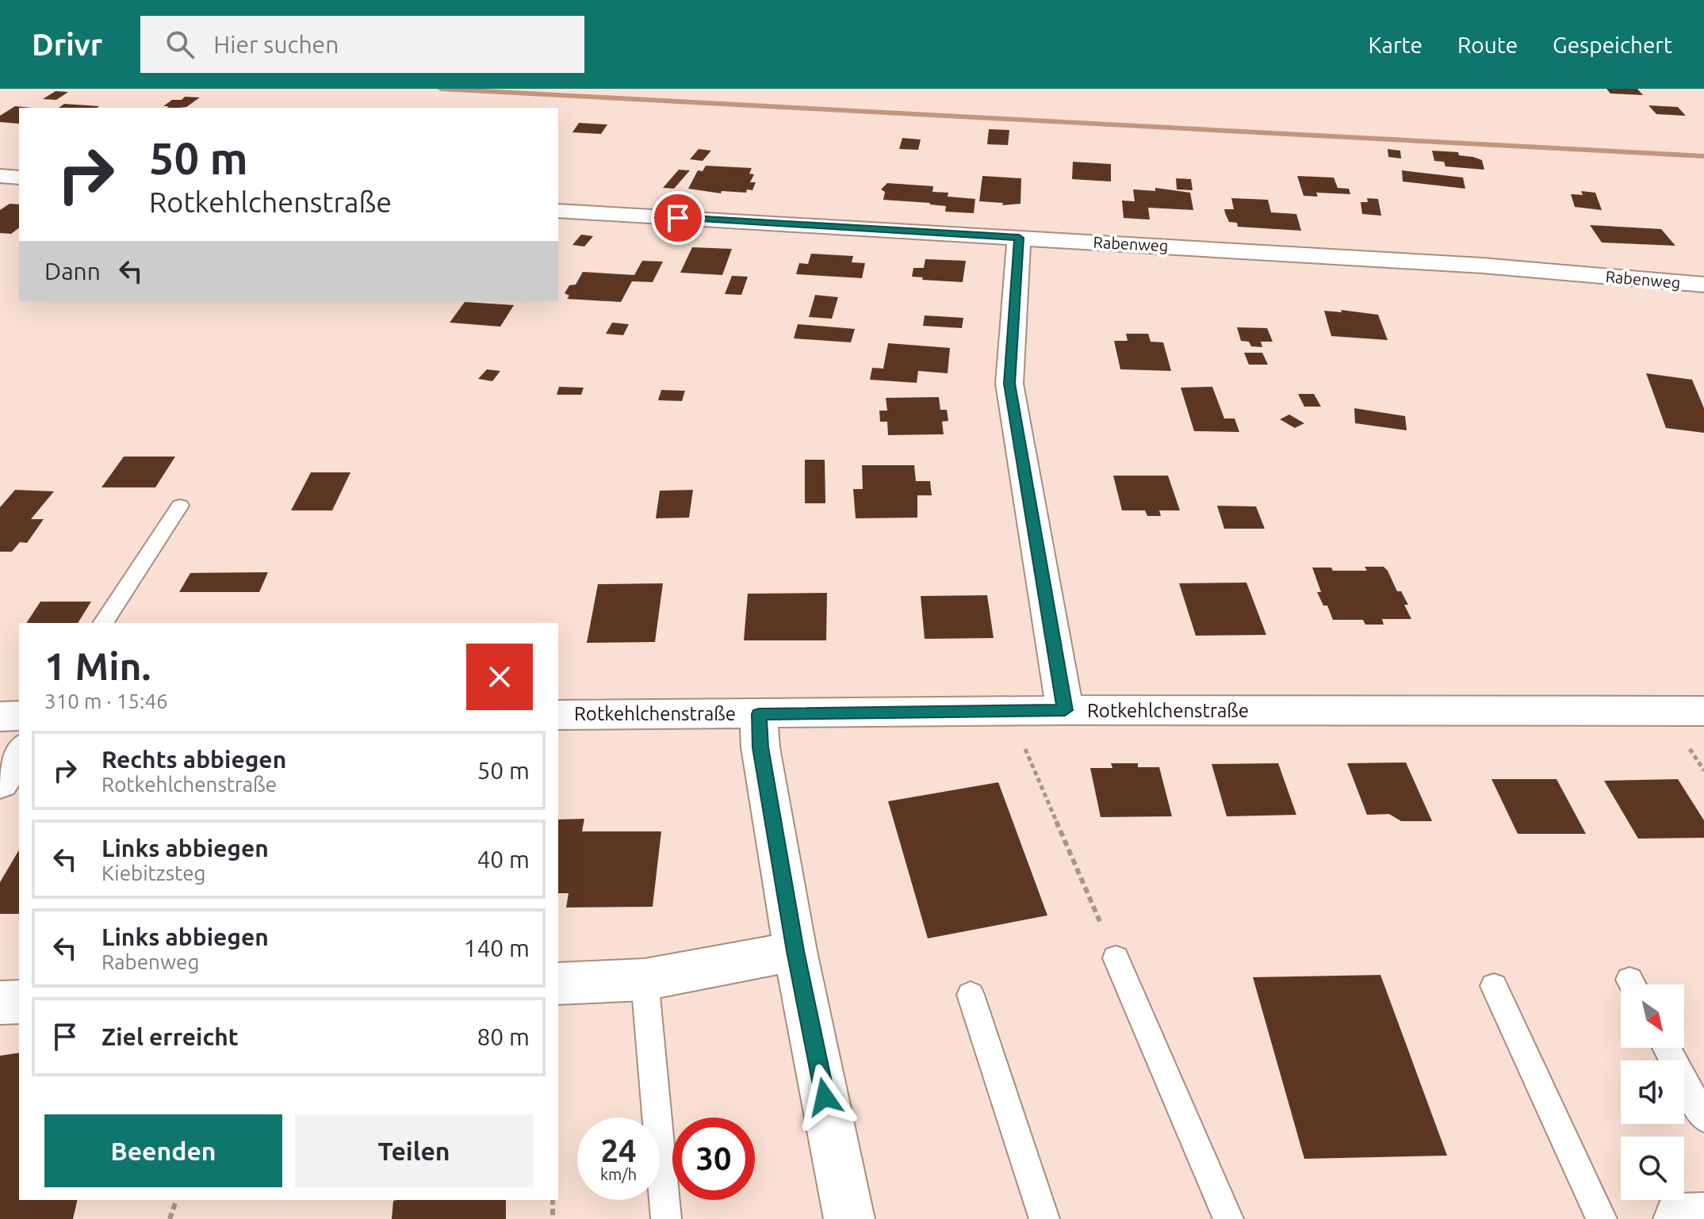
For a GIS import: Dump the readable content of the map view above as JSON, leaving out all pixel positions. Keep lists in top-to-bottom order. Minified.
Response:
{"streets":{"street":["Rabenweg","Rotkehlchenstraße"]},"north":"bottom right","page":{"header":"Drivr","search":"Hier suchen","nav":["Karte","Route","Gespeichert"],"turn":["50 m","Rotkehlchenstraße"],"then":"Dann","heading":["1 Min.","310 m · 15:46"],"list":[{"name":"Rechts abbiegen","note":"Rotkehlchenstraße","value":"50 m"},{"name":"Links abbiegen","note":"Kiebitzsteg","value":"40 m"},{"name":"Links abbiegen","note":"Rabenweg","value":"140 m"},{"name":"Ziel erreicht","value":"80 m"}],"buttons":["Beenden","Teilen"],"speed":"24 km/h","limit":"30"}}
